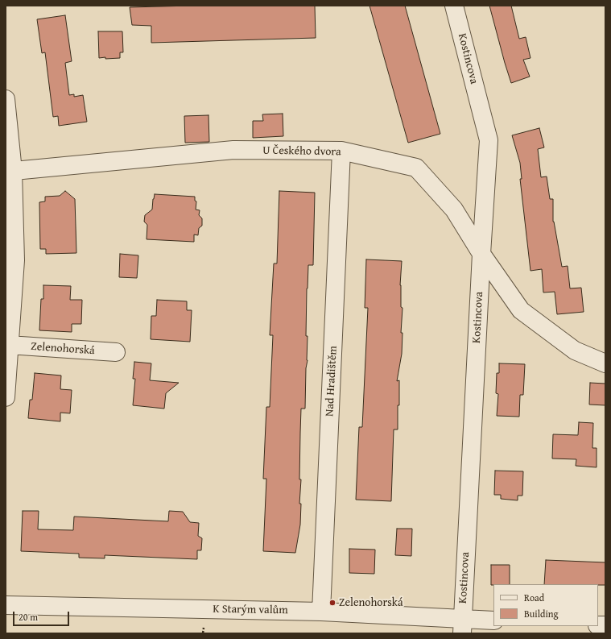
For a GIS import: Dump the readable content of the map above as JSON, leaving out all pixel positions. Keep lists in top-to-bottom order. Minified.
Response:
{"streets":{"street":["Kostincova","U Českého dvora","Zelenohorská","Nad Hradištěm","K Starým valům"]},"crossings":[["Kostincova","U Českého dvora"],["Kostincova","K Starým valům"],["U Českého dvora","Nad Hradištěm"],["Nad Hradištěm","K Starým valům"]],"places":["Zelenohorská"],"legend":["Road","Building"],"scale_bar":"20 m"}
